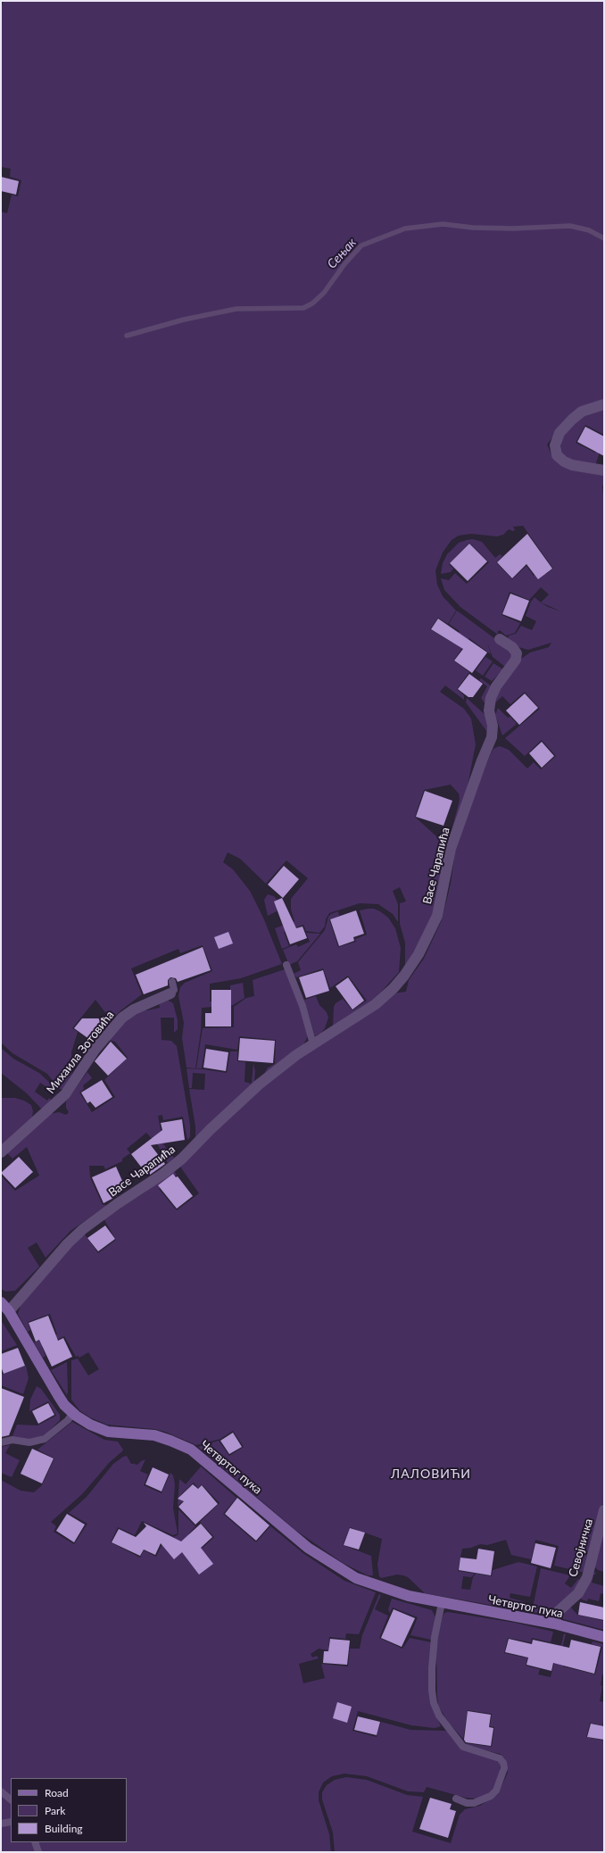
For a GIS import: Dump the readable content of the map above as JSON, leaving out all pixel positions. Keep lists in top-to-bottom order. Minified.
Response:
{"streets":{"street":["Васе Чарапића","Михаила Зотовића","Четвртог пука","Севојничка"]},"crossings":[["Васе Чарапића","Четвртог пука"],["Четвртог пука","Севојничка"]],"districts":["ЛАЛОВИЋИ"],"water":["Сењак"],"legend":["Road","Park","Building"]}
